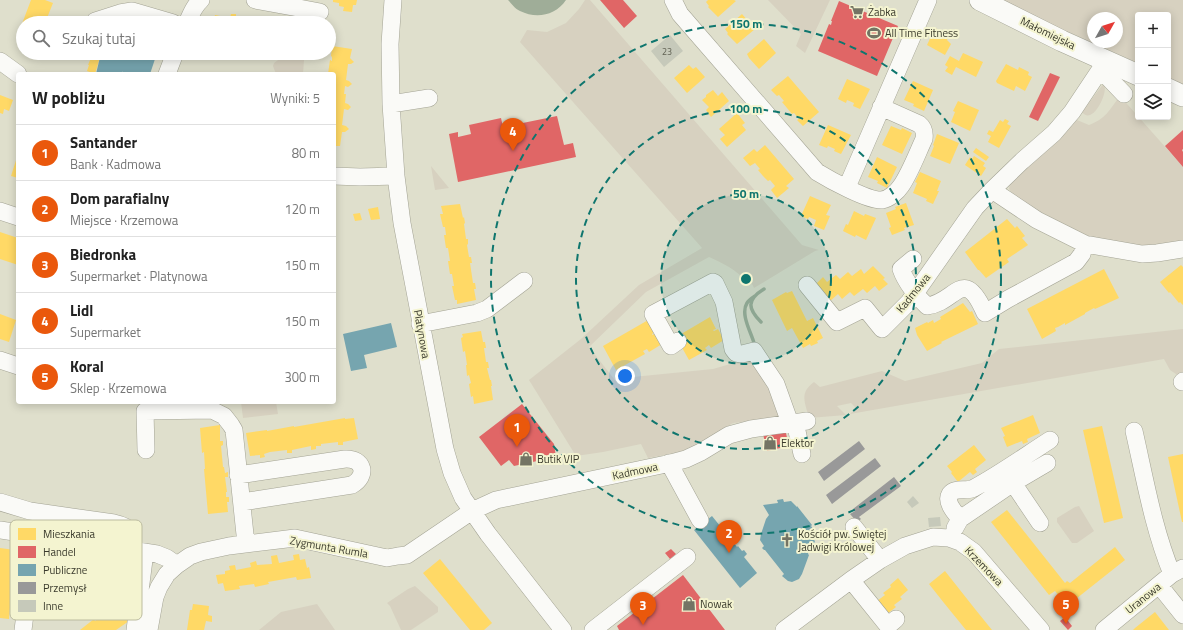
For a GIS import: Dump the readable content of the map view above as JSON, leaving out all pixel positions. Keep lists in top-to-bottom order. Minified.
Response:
{"streets":{"main road":["Małomiejska"],"street":["Kadmowa","Platynowa","Zygmunta Rumla","Krzemowa","Uranowa"]},"crossings":[["Małomiejska","Kadmowa"],["Kadmowa","Platynowa"],["Kadmowa","Zygmunta Rumla"],["Platynowa","Zygmunta Rumla"]],"places":{"supermarket":["Żabka"],"sports":["All Time Fitness"],"shop":["Elektor","Butik VIP","Nowak"],"church":["Kościół pw. Świętej Jadwigi Królowej"]},"house_numbers":["23"],"legend":["Mieszkania","Handel","Publiczne","Przemysł","Inne"],"north":"top right","page":{"map_buttons":["+","−"],"search":"Szukaj tutaj","heading":["W pobliżu","Wyniki: 5"],"pins":["4","1","2","5","3"],"list":[{"mark":"1","name":"Santander","note":"Bank · Kadmowa","value":"80 m"},{"mark":"2","name":"Dom parafialny","note":"Miejsce · Krzemowa","value":"120 m"},{"mark":"3","name":"Biedronka","note":"Supermarket · Platynowa","value":"150 m"},{"mark":"4","name":"Lidl","note":"Supermarket","value":"150 m"},{"mark":"5","name":"Koral","note":"Sklep · Krzemowa","value":"300 m"}]},"rings":["150 m","100 m","50 m"]}
